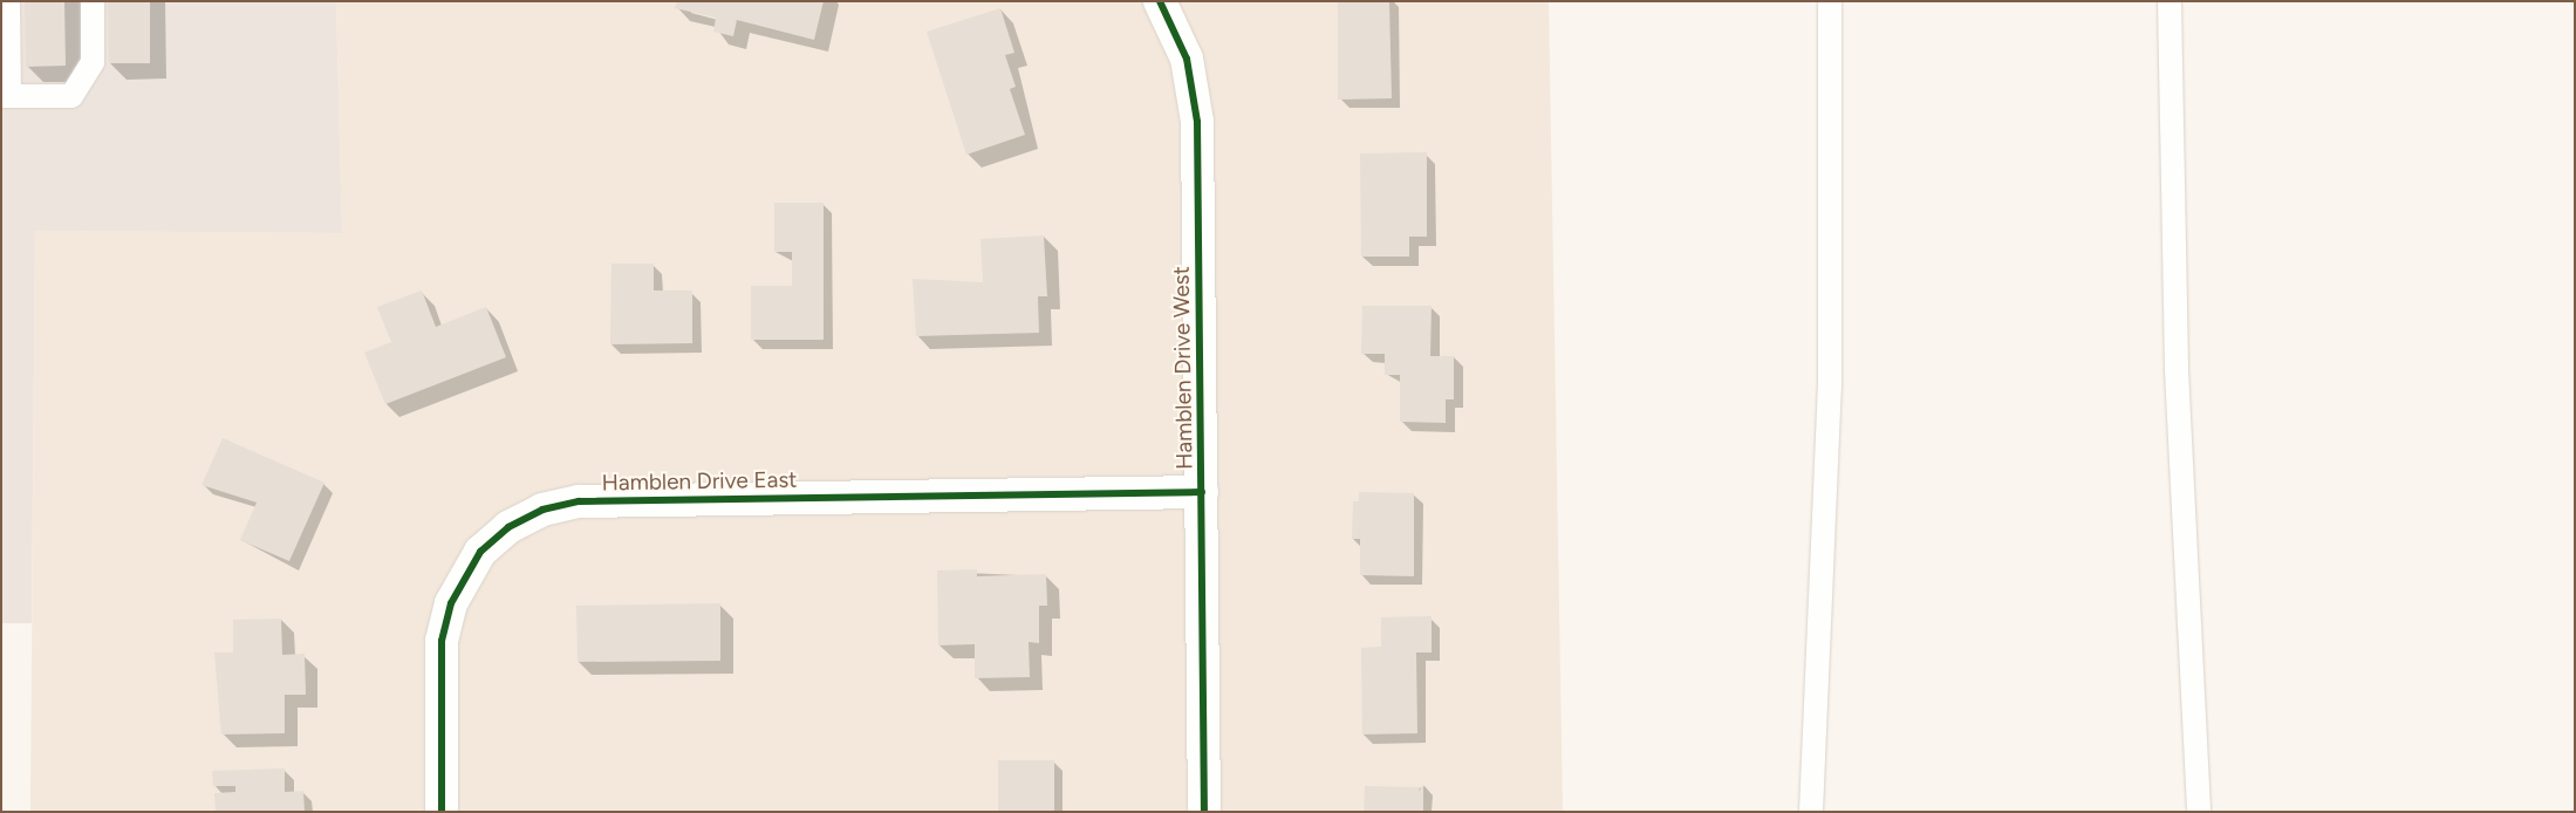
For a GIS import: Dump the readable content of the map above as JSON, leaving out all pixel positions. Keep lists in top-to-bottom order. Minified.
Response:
{"streets":{"street":["Hamblen Drive West","Hamblen Drive East"]},"crossings":[["Hamblen Drive West","Hamblen Drive East"]]}
